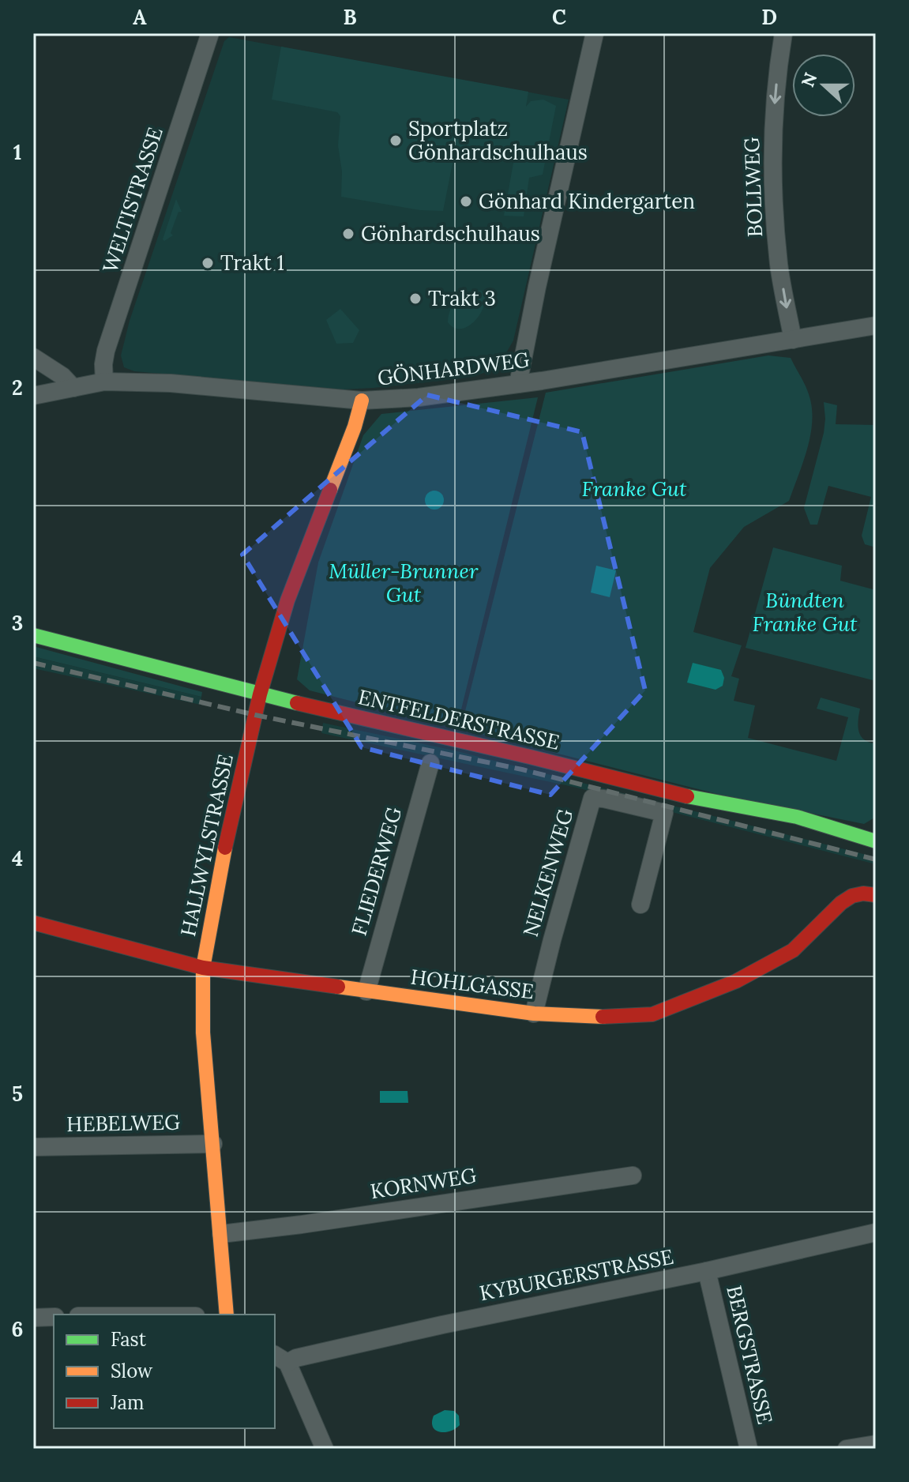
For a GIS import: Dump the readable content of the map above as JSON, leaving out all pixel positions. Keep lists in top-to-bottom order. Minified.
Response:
{"streets":{"street":["BOLLWEG","WELTISTRASSE","GÖNHARDWEG","ENTFELDERSTRASSE","HALLWYLSTRASSE","FLIEDERWEG","NELKENWEG","HOHLGASSE","HEBELWEG","KORNWEG","KYBURGERSTRASSE","BERGSTRASSE"]},"crossings":[["BOLLWEG","GÖNHARDWEG"],["WELTISTRASSE","GÖNHARDWEG"],["GÖNHARDWEG","HALLWYLSTRASSE"],["ENTFELDERSTRASSE","HALLWYLSTRASSE"],["HALLWYLSTRASSE","HOHLGASSE"],["HALLWYLSTRASSE","HEBELWEG"],["HALLWYLSTRASSE","KORNWEG"],["FLIEDERWEG","HOHLGASSE"],["NELKENWEG","HOHLGASSE"],["KYBURGERSTRASSE","BERGSTRASSE"]],"one_way":["BOLLWEG"],"parks":["Franke Gut","Müller-Brunner Gut","Bündten Franke Gut"],"places":["Sportplatz Gönhardschulhaus","Gönhard Kindergarten","Gönhardschulhaus","Trakt 1","Trakt 3"],"legend":["Fast","Slow","Jam"],"north":"left","grid":{"columns":["A","B","C","D"],"rows":["1","2","3","4","5","6"]}}
